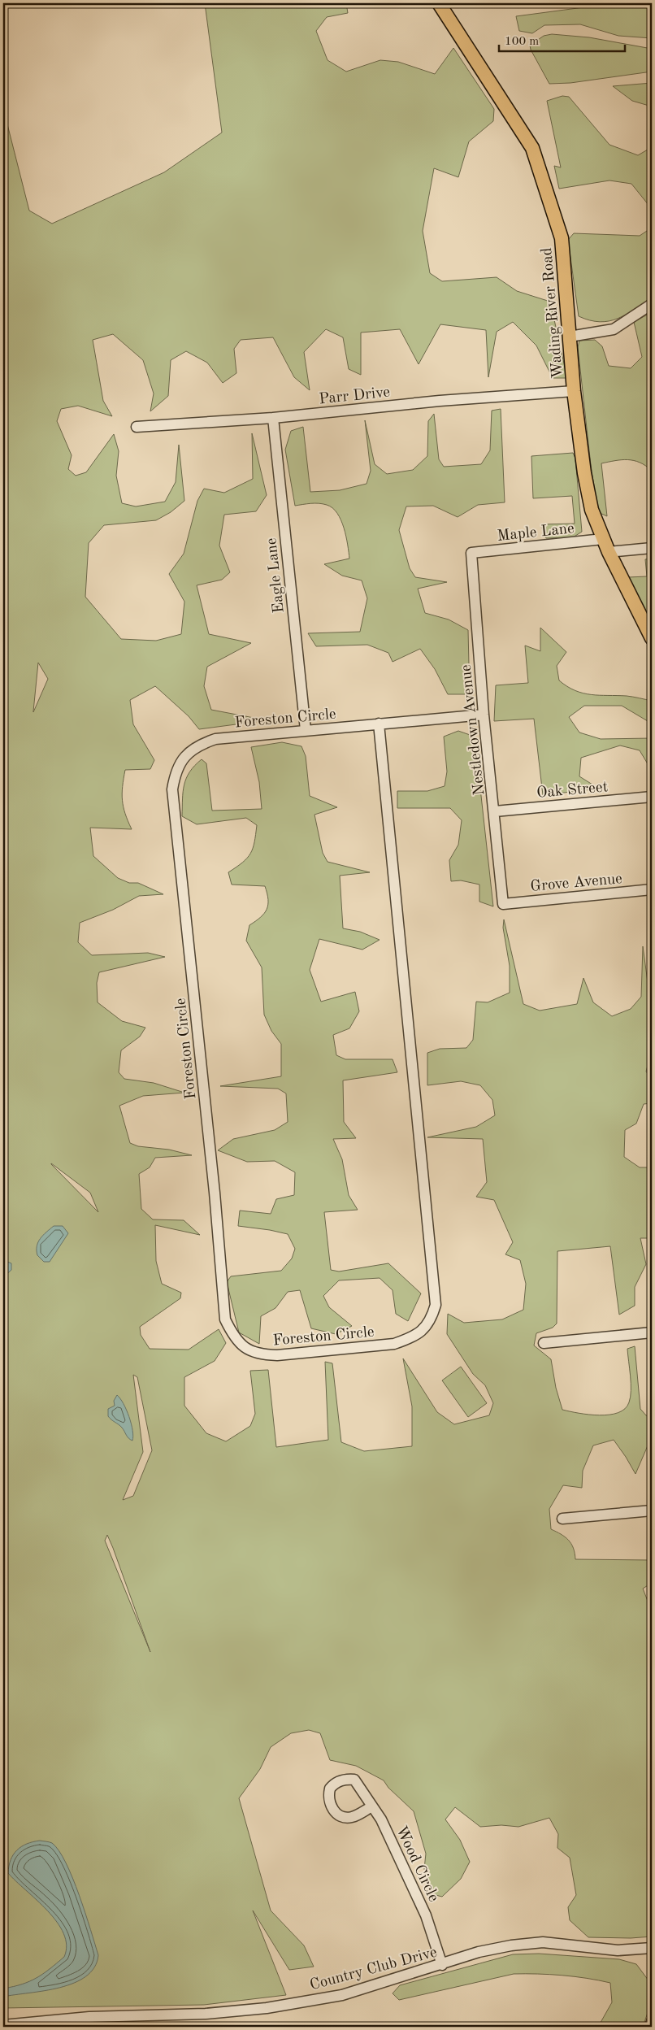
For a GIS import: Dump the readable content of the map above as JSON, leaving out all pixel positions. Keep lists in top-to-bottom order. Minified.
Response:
{"streets":{"main road":["Wading River Road"],"street":["Parr Drive","Maple Lane","Eagle Lane","Foreston Circle","Nestledown Avenue","Oak Street","Grove Avenue","Wood Circle","Country Club Drive"]},"crossings":[["Wading River Road","Parr Drive"],["Wading River Road","Maple Lane"],["Parr Drive","Eagle Lane"],["Maple Lane","Nestledown Avenue"],["Eagle Lane","Foreston Circle"],["Foreston Circle","Nestledown Avenue"],["Nestledown Avenue","Oak Street"],["Nestledown Avenue","Grove Avenue"],["Wood Circle","Country Club Drive"]],"scale_bar":"100 m"}
